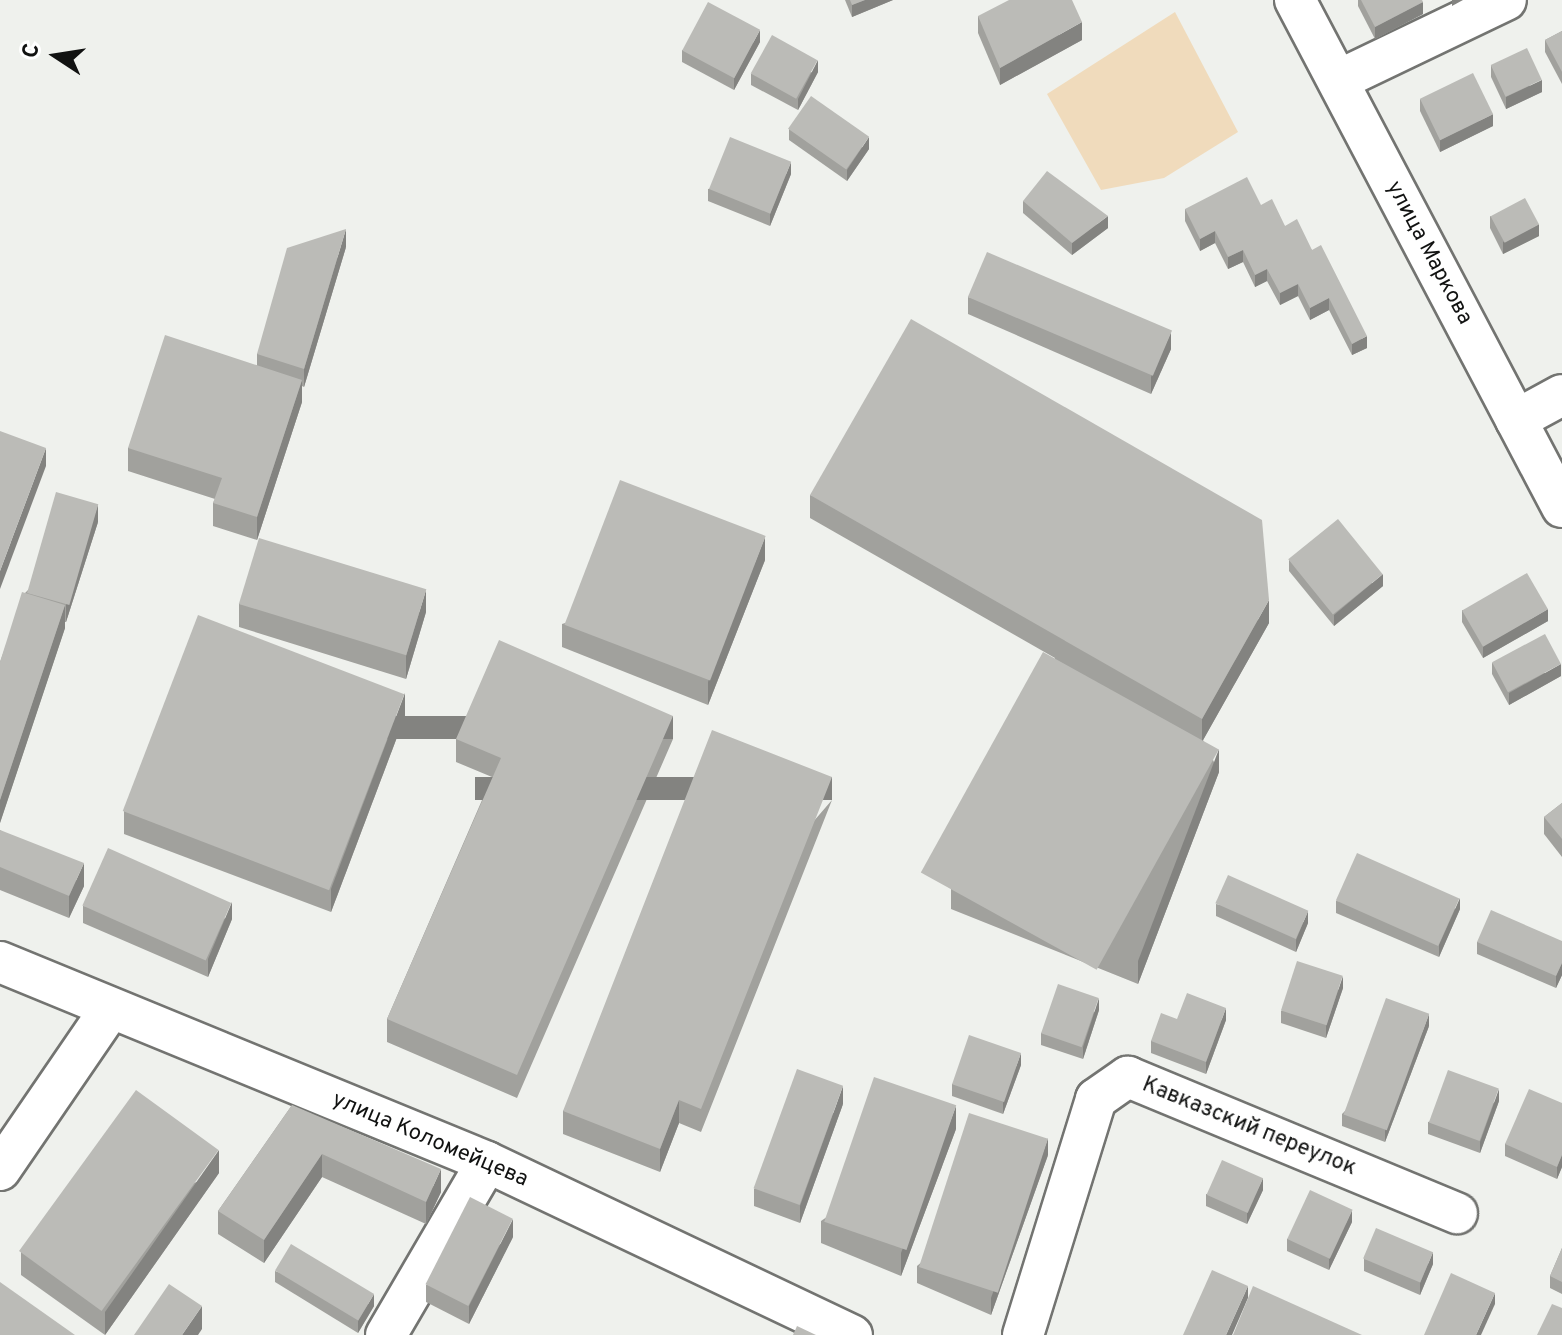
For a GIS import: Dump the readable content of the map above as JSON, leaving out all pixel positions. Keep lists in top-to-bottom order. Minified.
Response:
{"streets":{"street":["улица Маркова","Кавказский переулок","улица Коломейцева"]},"north":"left"}
